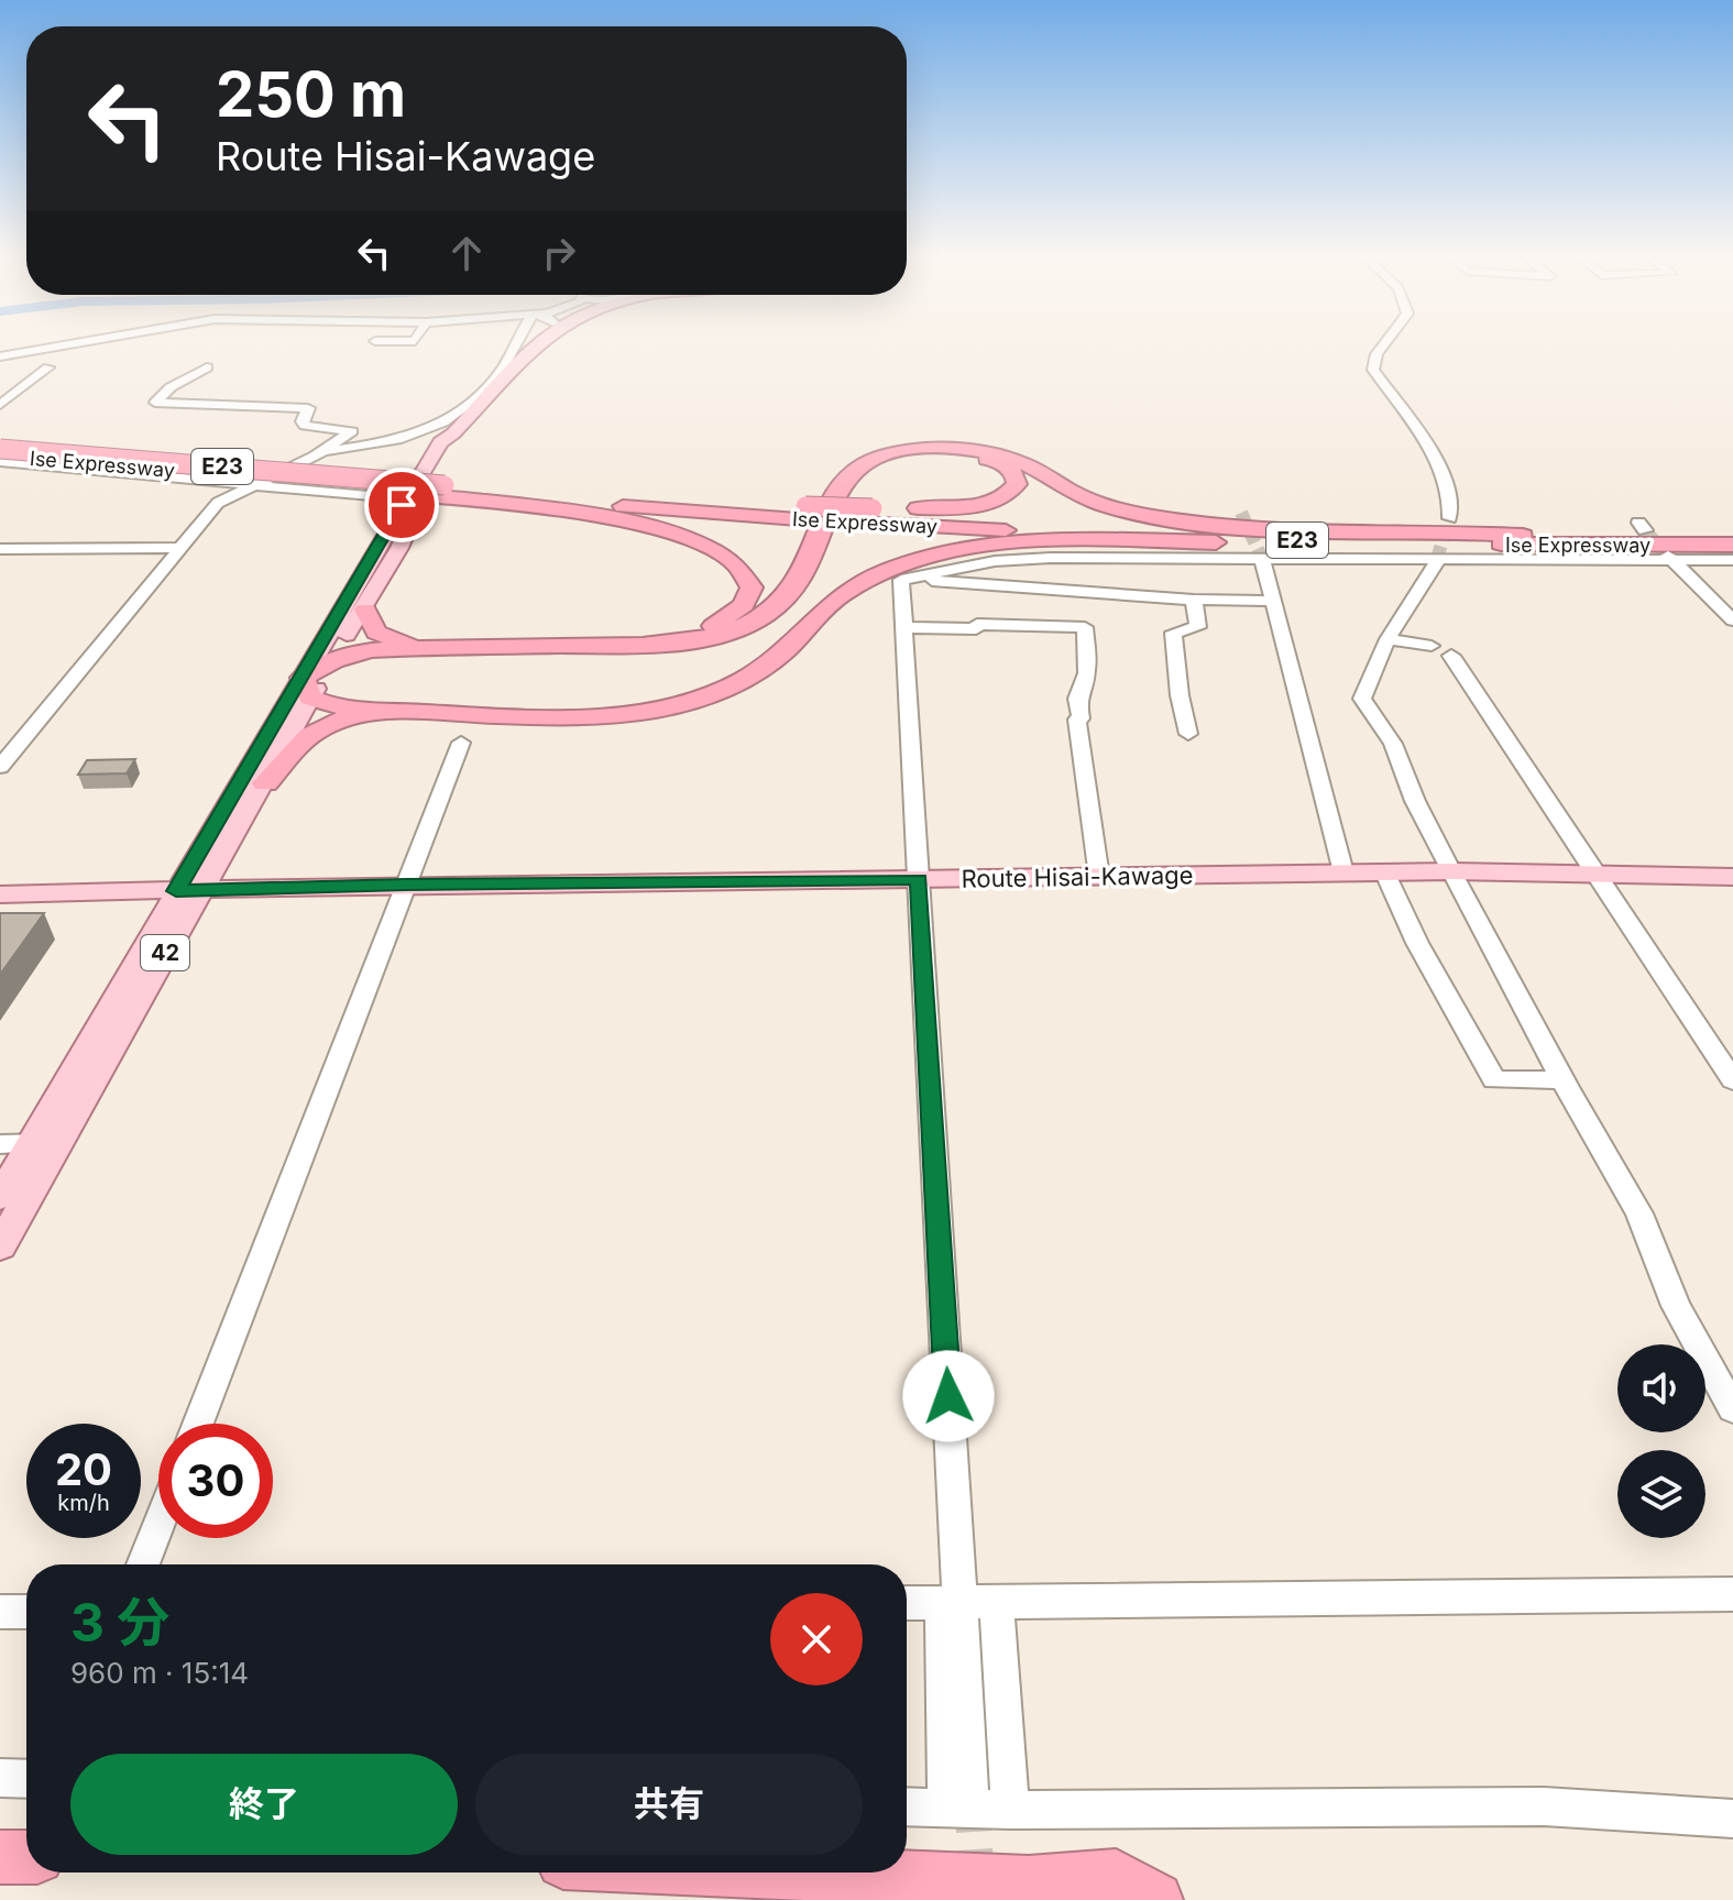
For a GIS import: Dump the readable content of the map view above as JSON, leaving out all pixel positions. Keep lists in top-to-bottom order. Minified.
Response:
{"streets":{"highway":["Ise Expressway","E23"],"main road":["Route Hisai-Kawage","42"]},"crossings":[["Route Hisai-Kawage","42"]],"page":{"turn":["250 m","Route Hisai-Kawage"],"speed":"20 km/h","limit":"30","heading":["3 分","960 m · 15:14"],"buttons":["終了","共有"]}}
